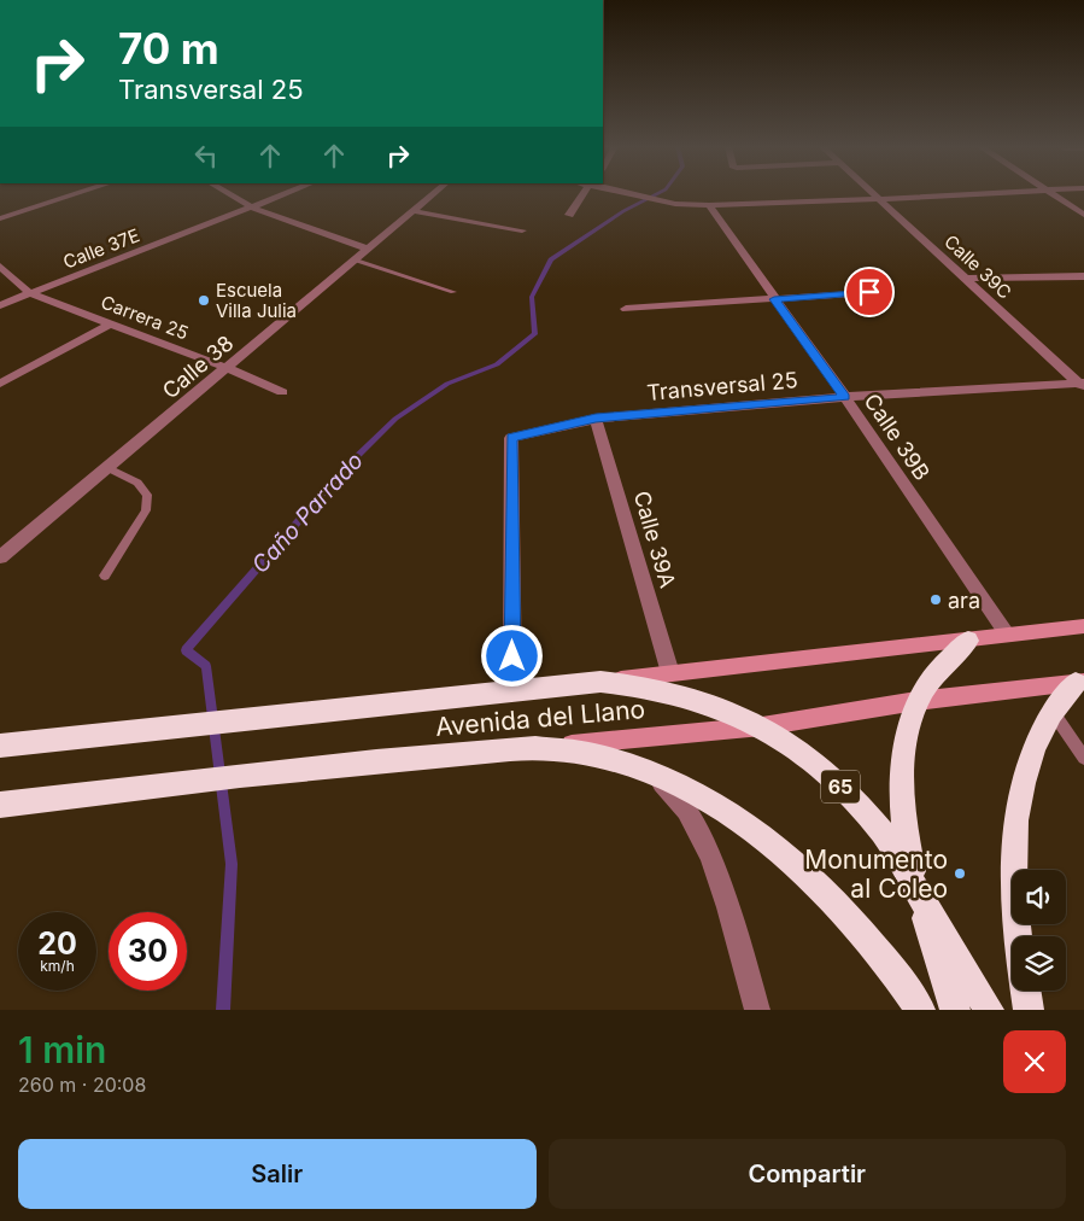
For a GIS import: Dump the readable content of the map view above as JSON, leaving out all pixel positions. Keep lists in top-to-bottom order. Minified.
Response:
{"streets":{"highway":["Avenida del Llano","65"],"street":["Calle 37E","Calle 39C","Carrera 25","Calle 38","Transversal 25","Calle 39B","Calle 39A"]},"crossings":[["Calle 37E","Carrera 25"],["Calle 39C","Transversal 25"],["Carrera 25","Calle 38"],["Transversal 25","Calle 39B"],["Transversal 25","Calle 39A"],["Transversal 25","Avenida del Llano"],["Calle 39B","Avenida del Llano"],["Calle 39A","Avenida del Llano"],["Avenida del Llano","65"]],"water":["Caño Parrado"],"places":["Escuela Villa Julia","ara","Monumento al Coleo"],"page":{"turn":["70 m","Transversal 25"],"speed":"20 km/h","limit":"30","heading":["1 min","260 m · 20:08"],"buttons":["Salir","Compartir"]}}
